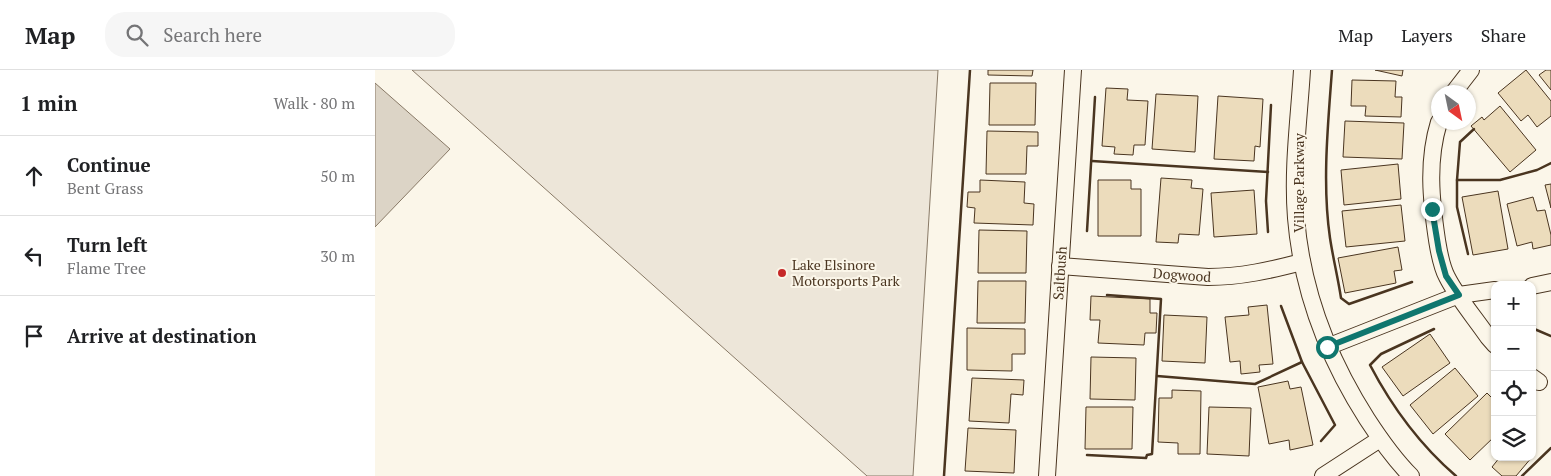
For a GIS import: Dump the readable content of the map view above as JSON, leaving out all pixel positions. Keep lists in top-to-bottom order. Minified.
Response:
{"streets":{"street":["Village Parkway","Saltbush","Dogwood"]},"crossings":[["Village Parkway","Dogwood"],["Saltbush","Dogwood"]],"places":["Lake Elsinore Motorsports Park"],"north":"bottom right","page":{"header":"Map","search":"Search here","nav":["Map","Layers","Share"],"heading":["1 min","Walk · 80 m"],"list":[["Continue","Bent Grass","50 m"],["Turn left","Flame Tree","30 m"],"Arrive at destination"],"map_buttons":["+","−"]}}
